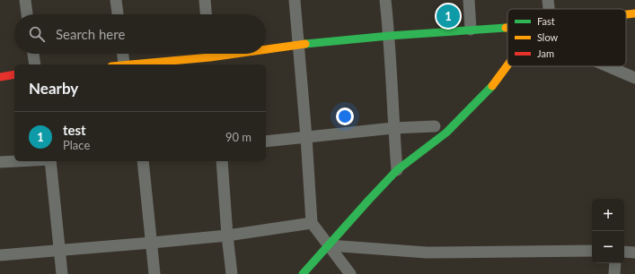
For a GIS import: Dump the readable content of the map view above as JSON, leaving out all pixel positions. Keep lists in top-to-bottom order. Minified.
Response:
{"legend":["Fast","Slow","Jam"],"page":{"pins":"1","search":"Search here","heading":"Nearby","list":[{"mark":"1","name":"test","note":"Place","value":"90 m"}],"map_buttons":["+","−"]}}
